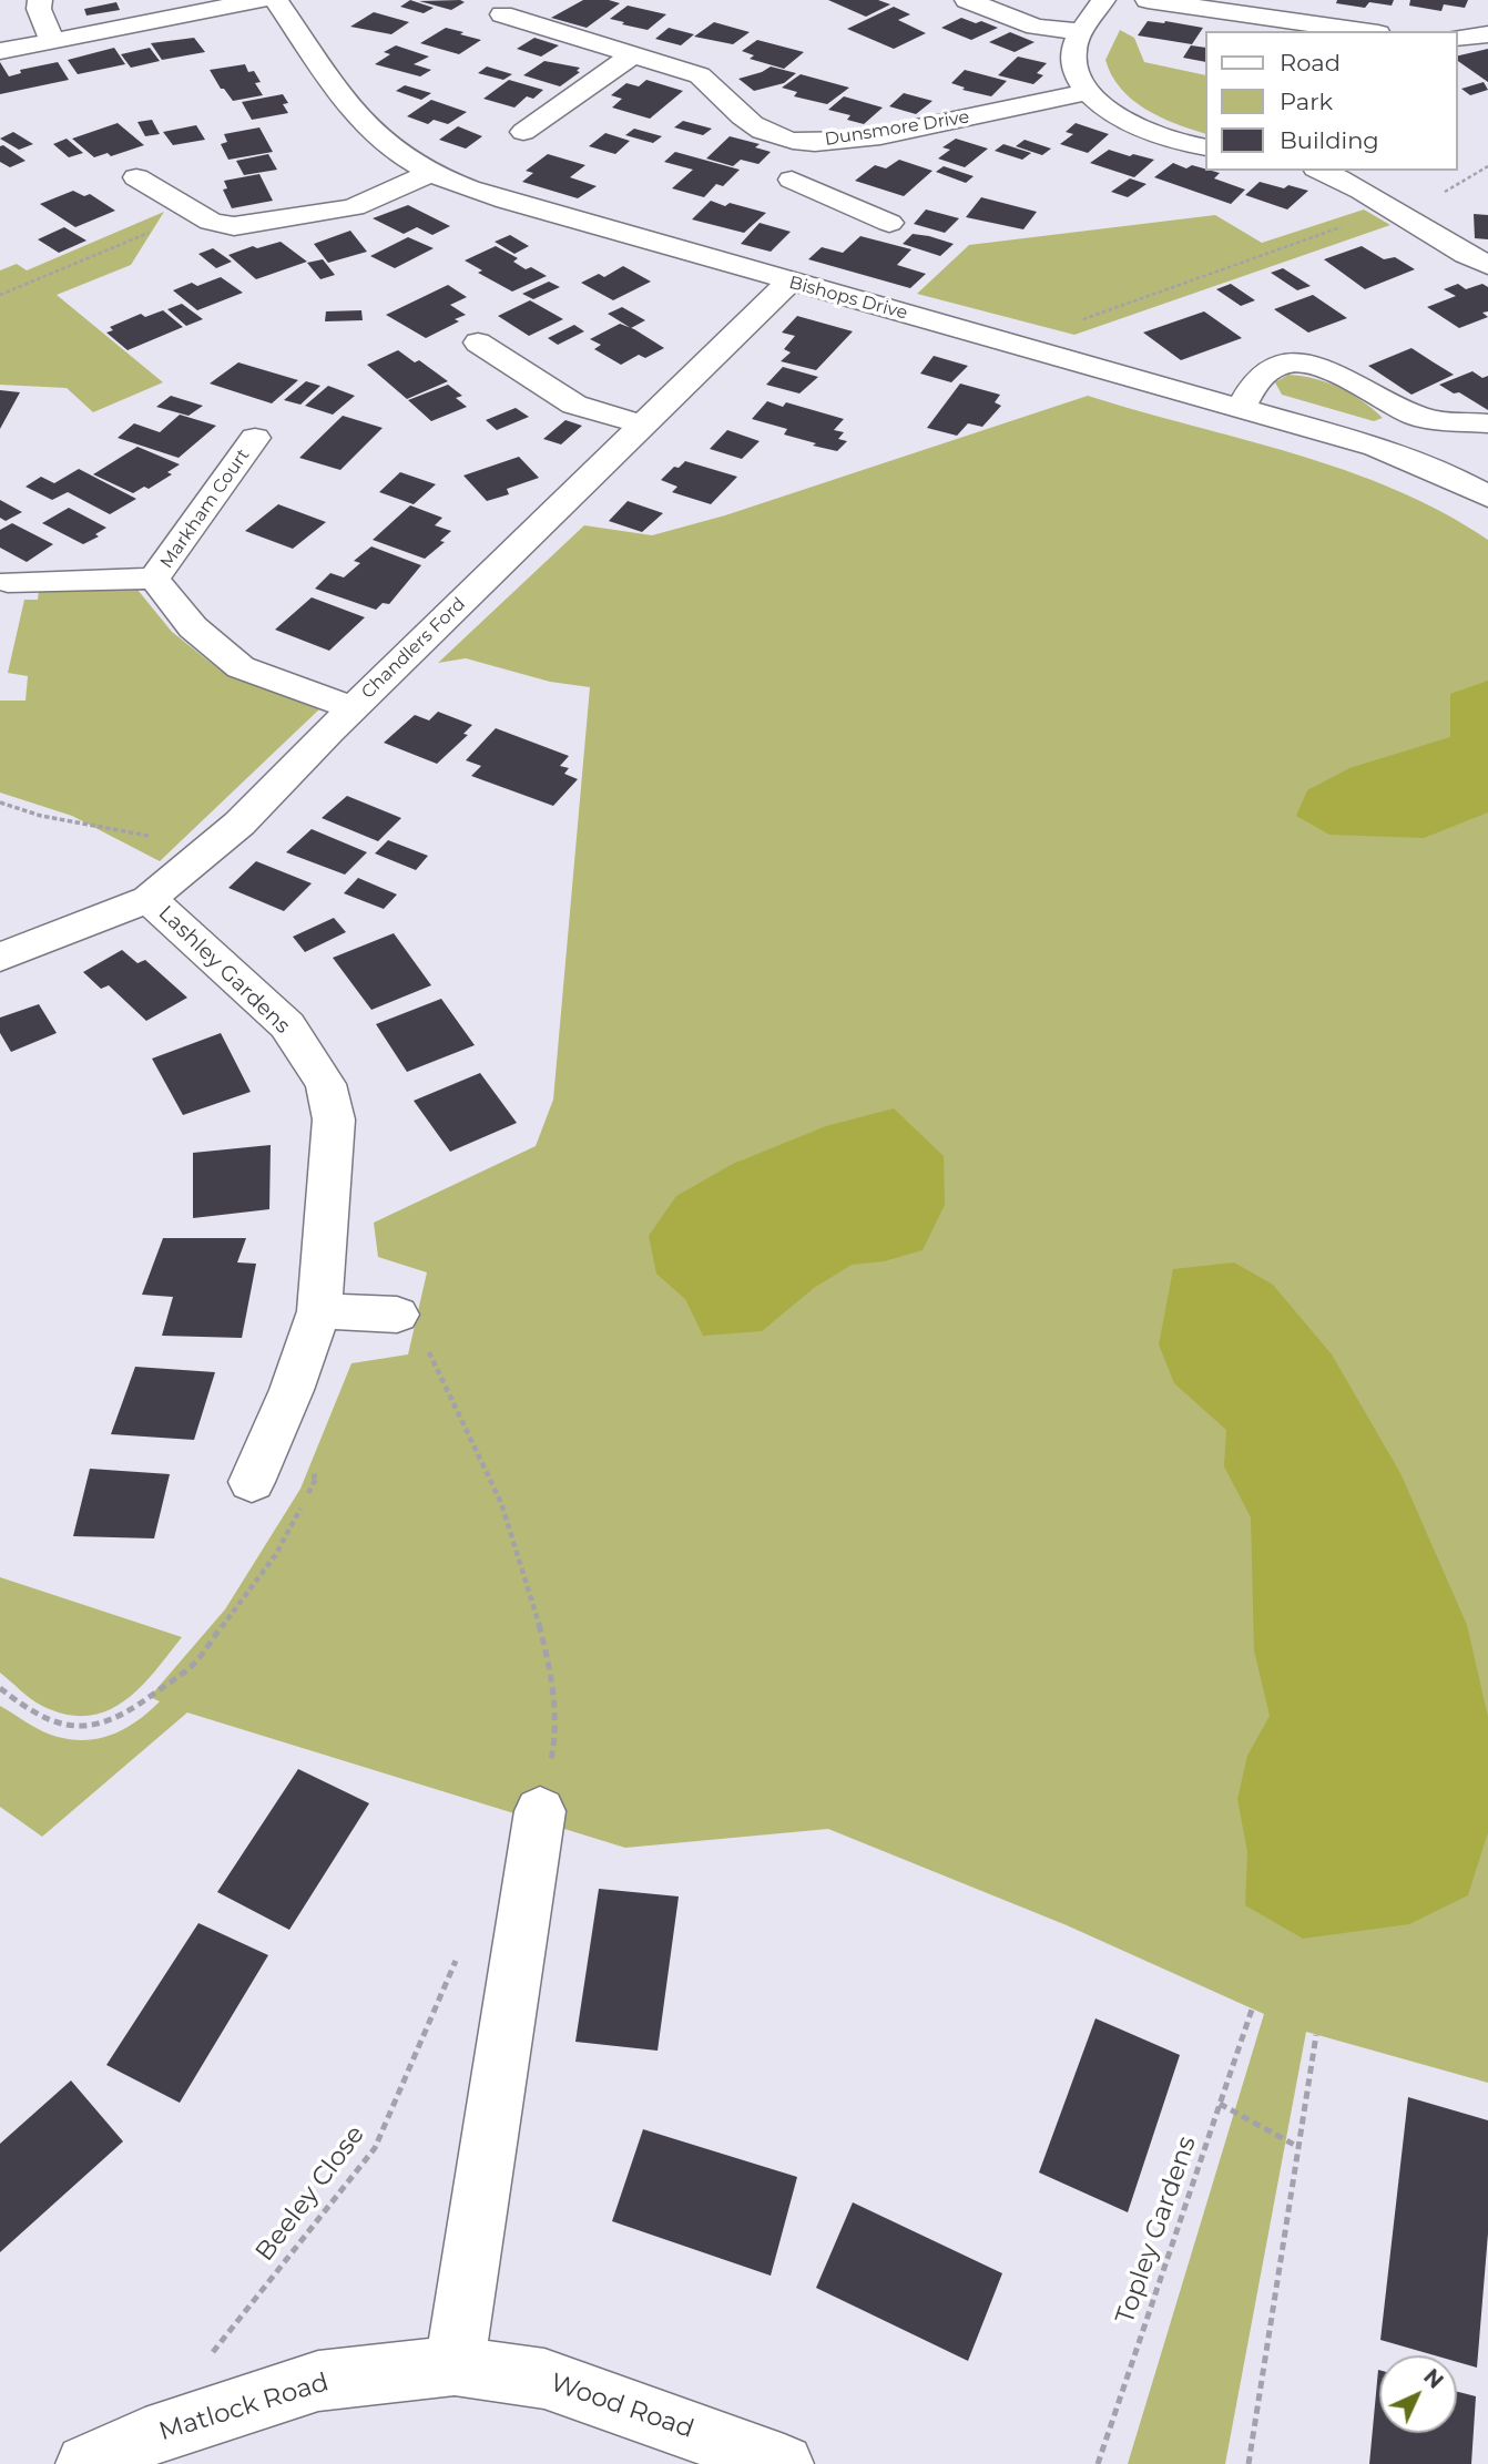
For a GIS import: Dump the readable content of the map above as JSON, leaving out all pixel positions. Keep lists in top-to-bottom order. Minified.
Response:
{"streets":{"street":["Dunsmore Drive","Bishops Drive","Markham Court","Chandlers Ford","Lashley Gardens","Wood Road","Matlock Road"],"path":["Beeley Close","Topley Gardens"]},"crossings":[["Bishops Drive","Chandlers Ford"],["Markham Court","Chandlers Ford"],["Chandlers Ford","Lashley Gardens"],["Wood Road","Matlock Road"]],"legend":["Road","Park","Building"],"north":"top right"}
